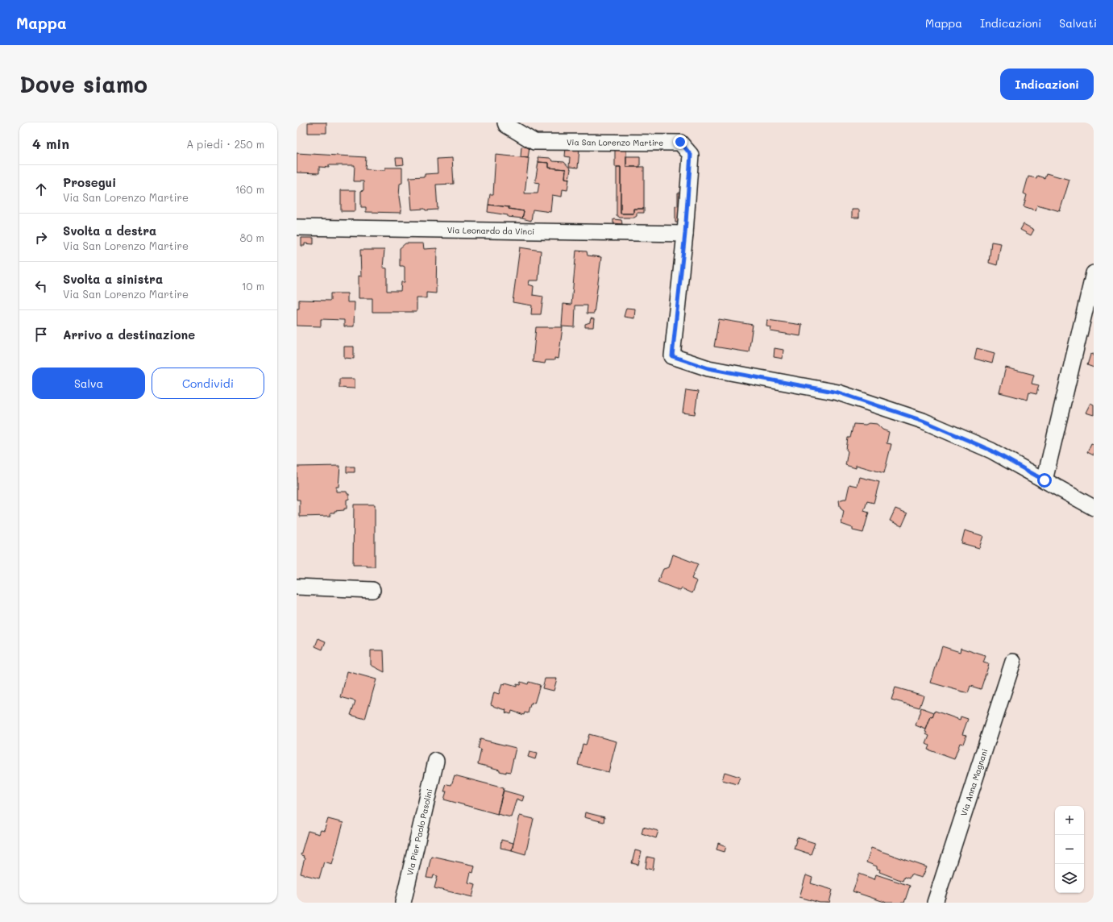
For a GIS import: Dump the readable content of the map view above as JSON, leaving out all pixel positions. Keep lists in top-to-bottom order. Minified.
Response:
{"streets":{"street":["Via San Lorenzo Martire","Via Leonardo da Vinci","Via Anna Magnani","Via Pier Paolo Pasolini"]},"crossings":[["Via San Lorenzo Martire","Via Leonardo da Vinci"]],"page":{"header":"Mappa","nav":["Mappa","Indicazioni","Salvati"],"buttons":["Indicazioni",["Salva","Condividi"]],"title":"Dove siamo","heading":["4 min","A piedi · 250 m"],"list":[["Prosegui","Via San Lorenzo Martire","160 m"],["Svolta a destra","Via San Lorenzo Martire","80 m"],["Svolta a sinistra","Via San Lorenzo Martire","10 m"],"Arrivo a destinazione"],"map_buttons":["+","−"]}}
